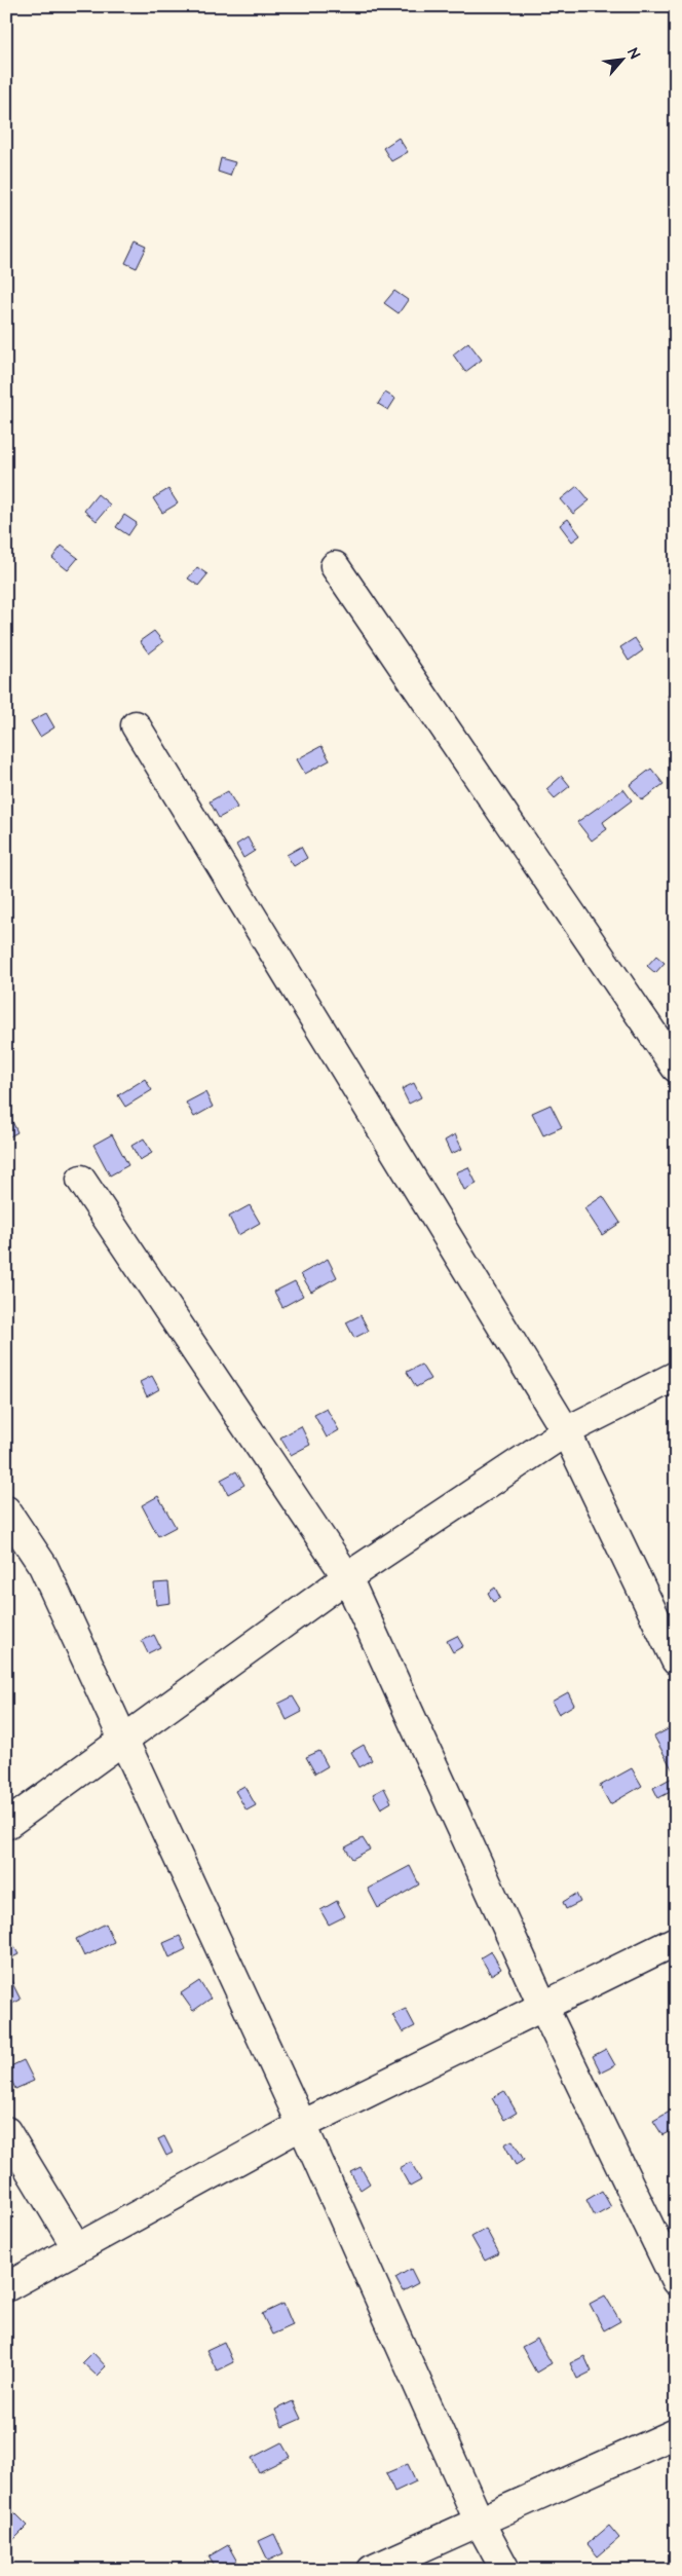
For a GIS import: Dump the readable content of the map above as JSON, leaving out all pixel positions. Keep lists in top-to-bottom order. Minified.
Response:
{"north":"top right"}
